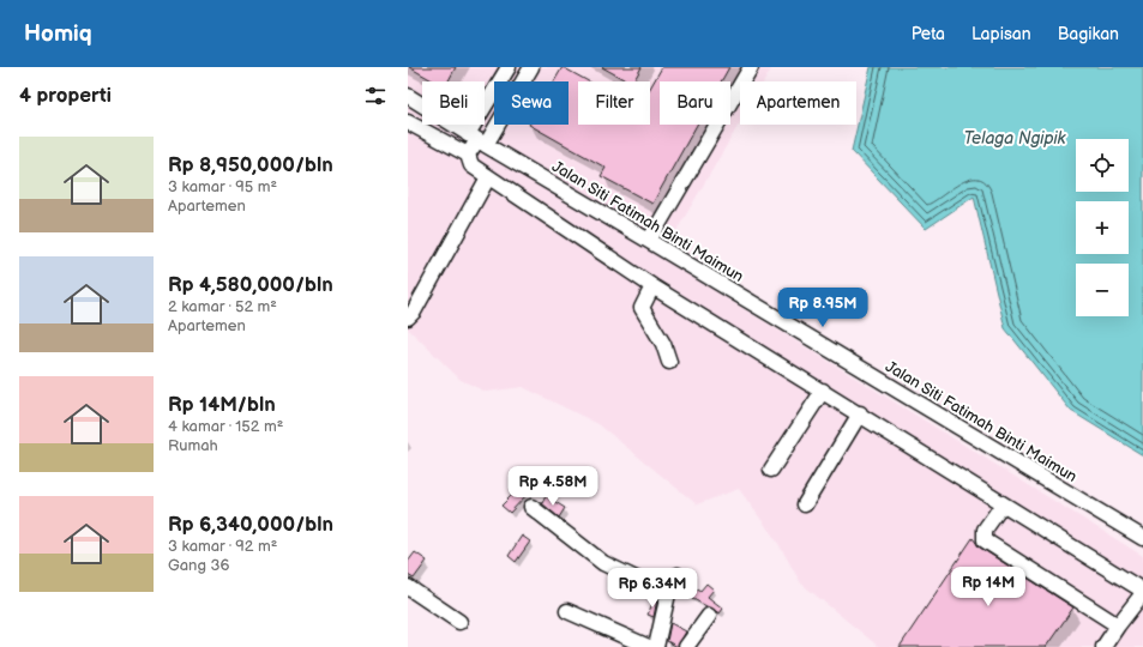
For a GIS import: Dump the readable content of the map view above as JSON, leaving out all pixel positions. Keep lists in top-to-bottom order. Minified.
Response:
{"streets":{"street":["Jalan Siti Fatimah Binti Maimun"]},"water":["Telaga Ngipik"],"page":{"header":"Homiq","nav":["Peta","Lapisan","Bagikan"],"heading":"4 properti","chip":["Beli","Sewa","Filter","Baru","Apartemen"],"list":[{"name":"Rp 8,950,000/bln","note":"3 kamar · 95 m² · Apartemen"},{"name":"Rp 4,580,000/bln","note":"2 kamar · 52 m² · Apartemen"},{"name":"Rp 14M/bln","note":"4 kamar · 152 m² · Rumah"},{"name":"Rp 6,340,000/bln","note":"3 kamar · 92 m² · Gang 36"}],"map_buttons":["+","−"],"price":["Rp 8.95M","Rp 4.58M","Rp 14M","Rp 6.34M"]}}
